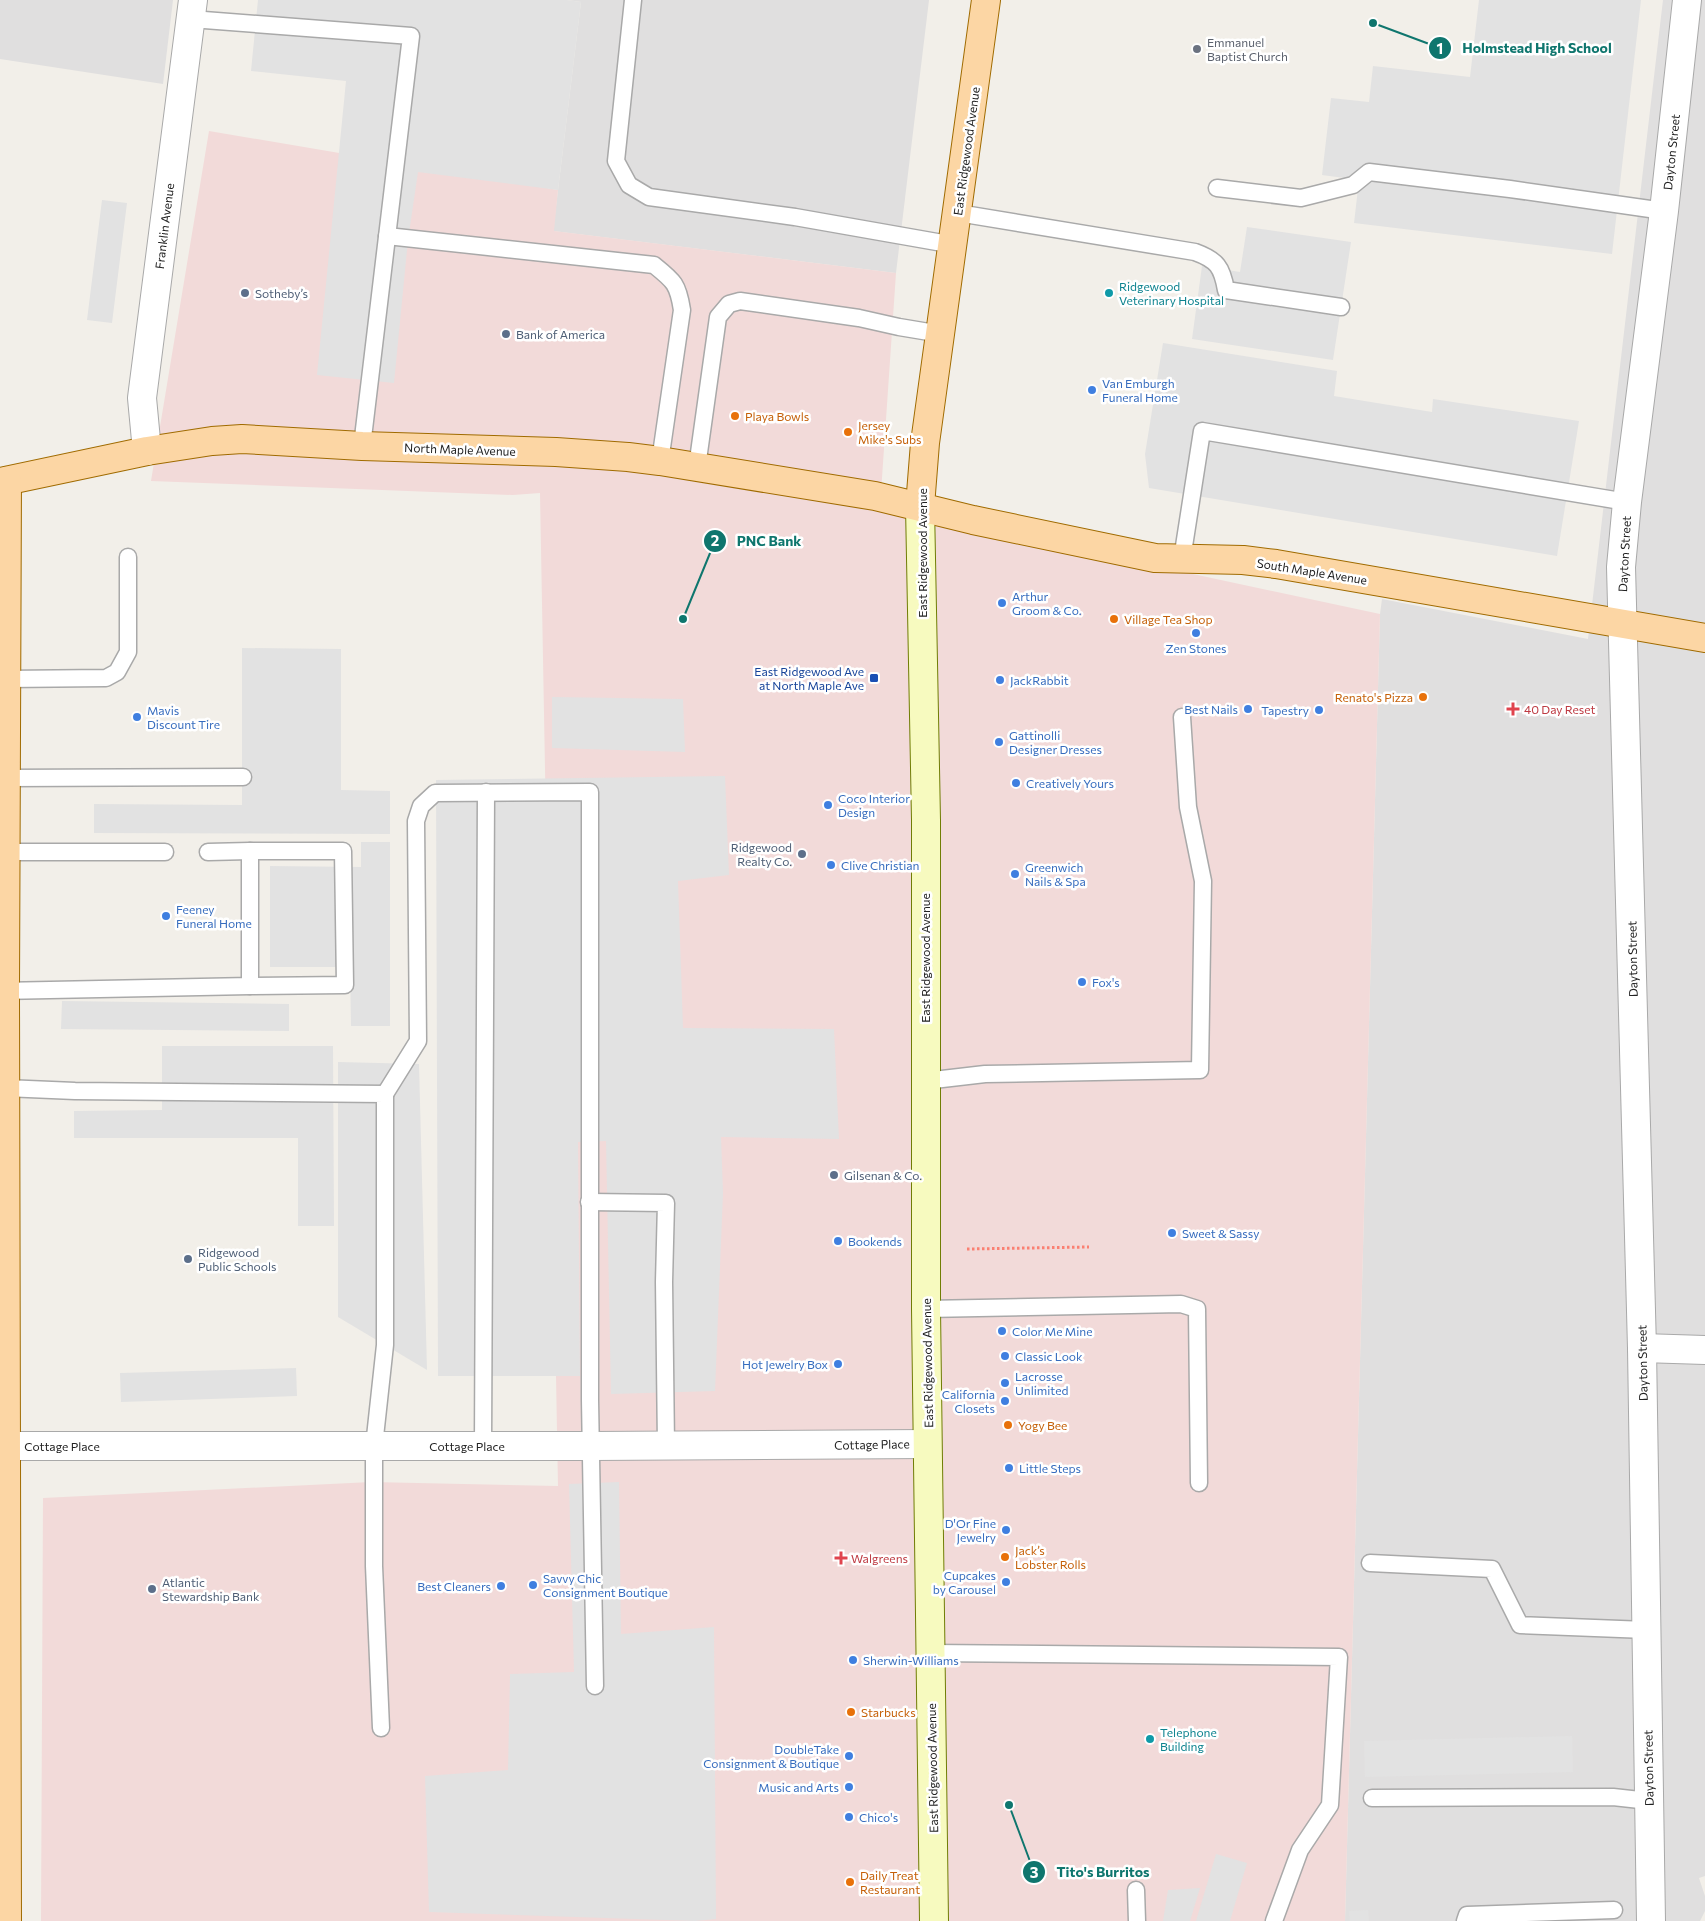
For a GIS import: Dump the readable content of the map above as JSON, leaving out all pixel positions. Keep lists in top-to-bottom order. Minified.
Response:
{"streets":{"main road":["East Ridgewood Avenue","North Maple Avenue","South Maple Avenue"],"street":["Dayton Street","Franklin Avenue","Cottage Place"]},"crossings":[["East Ridgewood Avenue","North Maple Avenue"],["East Ridgewood Avenue","South Maple Avenue"],["East Ridgewood Avenue","Cottage Place"],["Dayton Street","South Maple Avenue"],["Franklin Avenue","North Maple Avenue"],["North Maple Avenue","South Maple Avenue"]],"places":{"other":["Holmstead High School","Emmanuel Baptist Church","Sotheby’s","Ridgewood Veterinary Hospital","Bank of America","Van Emburgh Funeral Home","Playa Bowls","Jersey Mike's Subs","Arthur Groom & Co.","PNC Bank","Village Tea Shop","Zen Stones","JackRabbit","Renato's Pizza","Best Nails","Tapestry","Mavis Discount Tire","Gattinolli Designer Dresses","Creatively Yours","Coco Interior Design","Ridgewood Realty Co.","Clive Christian","Greenwich Nails & Spa","Feeney Funeral Home","Fox's","Gilsenan & Co.","Sweet & Sassy","Bookends","Ridgewood Public Schools","Color Me Mine","Classic Look","Hot Jewelry Box","Lacrosse Unlimited","California Closets","Yogy Bee","Little Steps","D'Or Fine Jewelry","Jack’s Lobster Rolls","Cupcakes by Carousel","Savvy Chic Consignment Boutique","Best Cleaners","Atlantic Stewardship Bank","Sherwin-Williams","Starbucks","Telephone Building","DoubleTake Consignment & Boutique","Music and Arts","Tito's Burritos","Chico's","Daily Treat Restaurant"],"transit":["East Ridgewood Ave at North Maple Ave"],"health":["40 Day Reset","Walgreens"]}}
